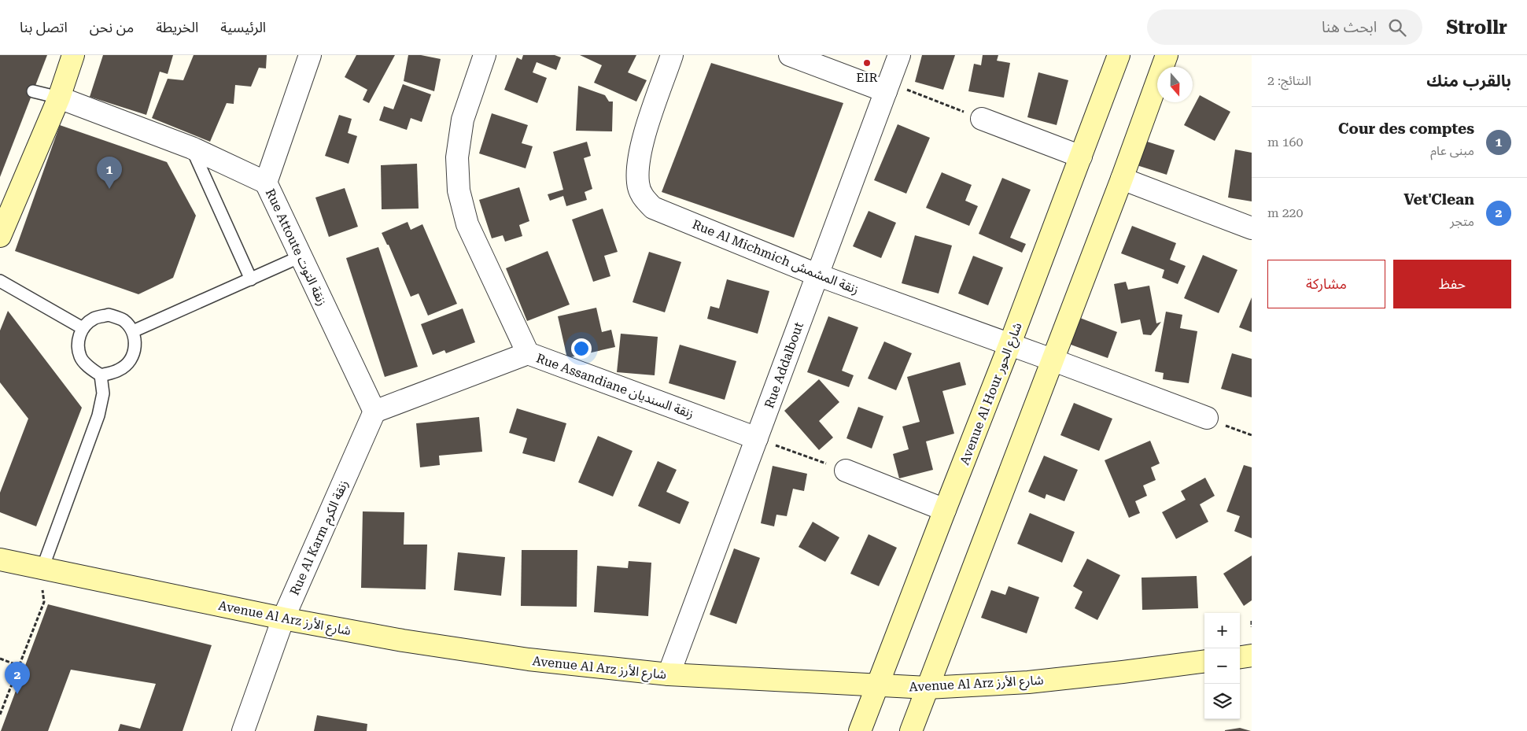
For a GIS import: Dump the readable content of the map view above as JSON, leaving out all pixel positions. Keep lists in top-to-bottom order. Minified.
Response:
{"streets":{"street":["Rue Attoute زنقة التوت","Rue Al Michmich زنقة المشمش","Rue Addalbout","Rue Assandiane زنقة السنديان","Avenue Al Hour شارع الحور","Rue Al Karm زنقة الكرم","Avenue Al Arz شارع الأرز"]},"crossings":[["Rue Attoute زنقة التوت","Rue Al Karm زنقة الكرم"],["Rue Al Michmich زنقة المشمش","Rue Addalbout"],["Rue Al Michmich زنقة المشمش","Avenue Al Hour شارع الحور"],["Rue Addalbout","Rue Assandiane زنقة السنديان"],["Rue Addalbout","Avenue Al Arz شارع الأرز"],["Avenue Al Hour شارع الحور","Avenue Al Arz شارع الأرز"],["Rue Al Karm زنقة الكرم","Avenue Al Arz شارع الأرز"]],"places":["EIR"],"north":"bottom","page":{"header":"Strollr","search":"ابحث هنا","nav":["الرئيسية","الخريطة","من نحن","اتصل بنا"],"heading":["بالقرب منك","النتائج: 2"],"list":[{"mark":"1","name":"Cour des comptes","note":"مبنى عام","value":"160 m"},{"mark":"2","name":"Vet'Clean","note":"متجر","value":"220 m"}],"pins":["1","2"],"buttons":["حفظ","مشاركة"],"map_buttons":["+","−"]}}
